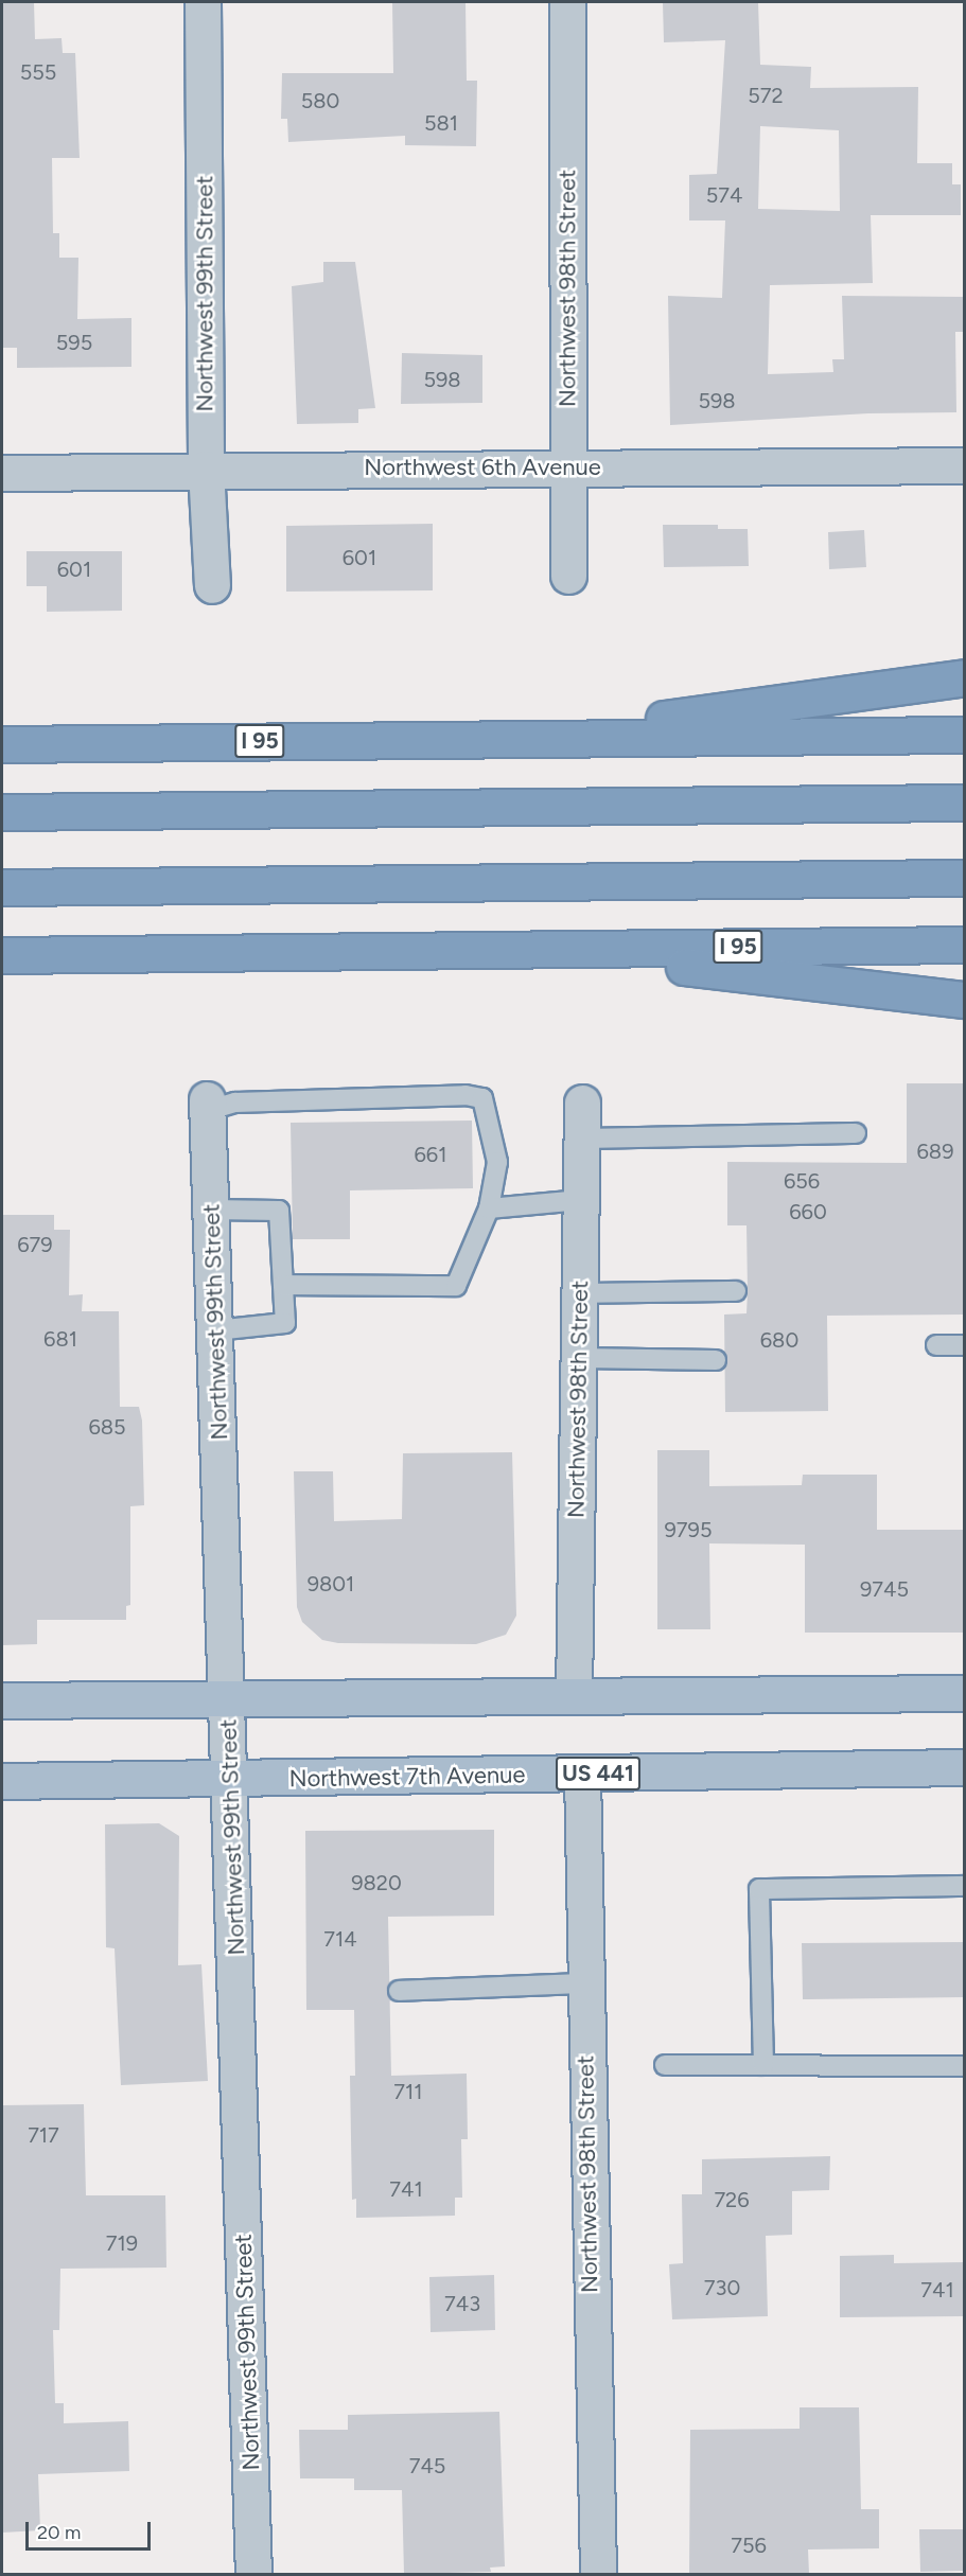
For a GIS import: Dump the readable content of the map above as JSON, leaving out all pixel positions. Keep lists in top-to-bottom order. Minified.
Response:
{"streets":{"highway":["I 95"],"main road":["US 441","Northwest 7th Avenue"],"street":["Northwest 98th Street","Northwest 99th Street","Northwest 6th Avenue"]},"crossings":[["Northwest 98th Street","Northwest 6th Avenue"],["Northwest 98th Street","Northwest 7th Avenue"],["Northwest 99th Street","Northwest 6th Avenue"],["Northwest 99th Street","Northwest 7th Avenue"]],"house_numbers":["555","572","580","581","574","595","598","598","601","601","689","661","656","660","679","681","680","685","9795","9801","9745","9820","714","711","717","741","726","719","730","741","743","745","756"],"scale_bar":"20 m"}
